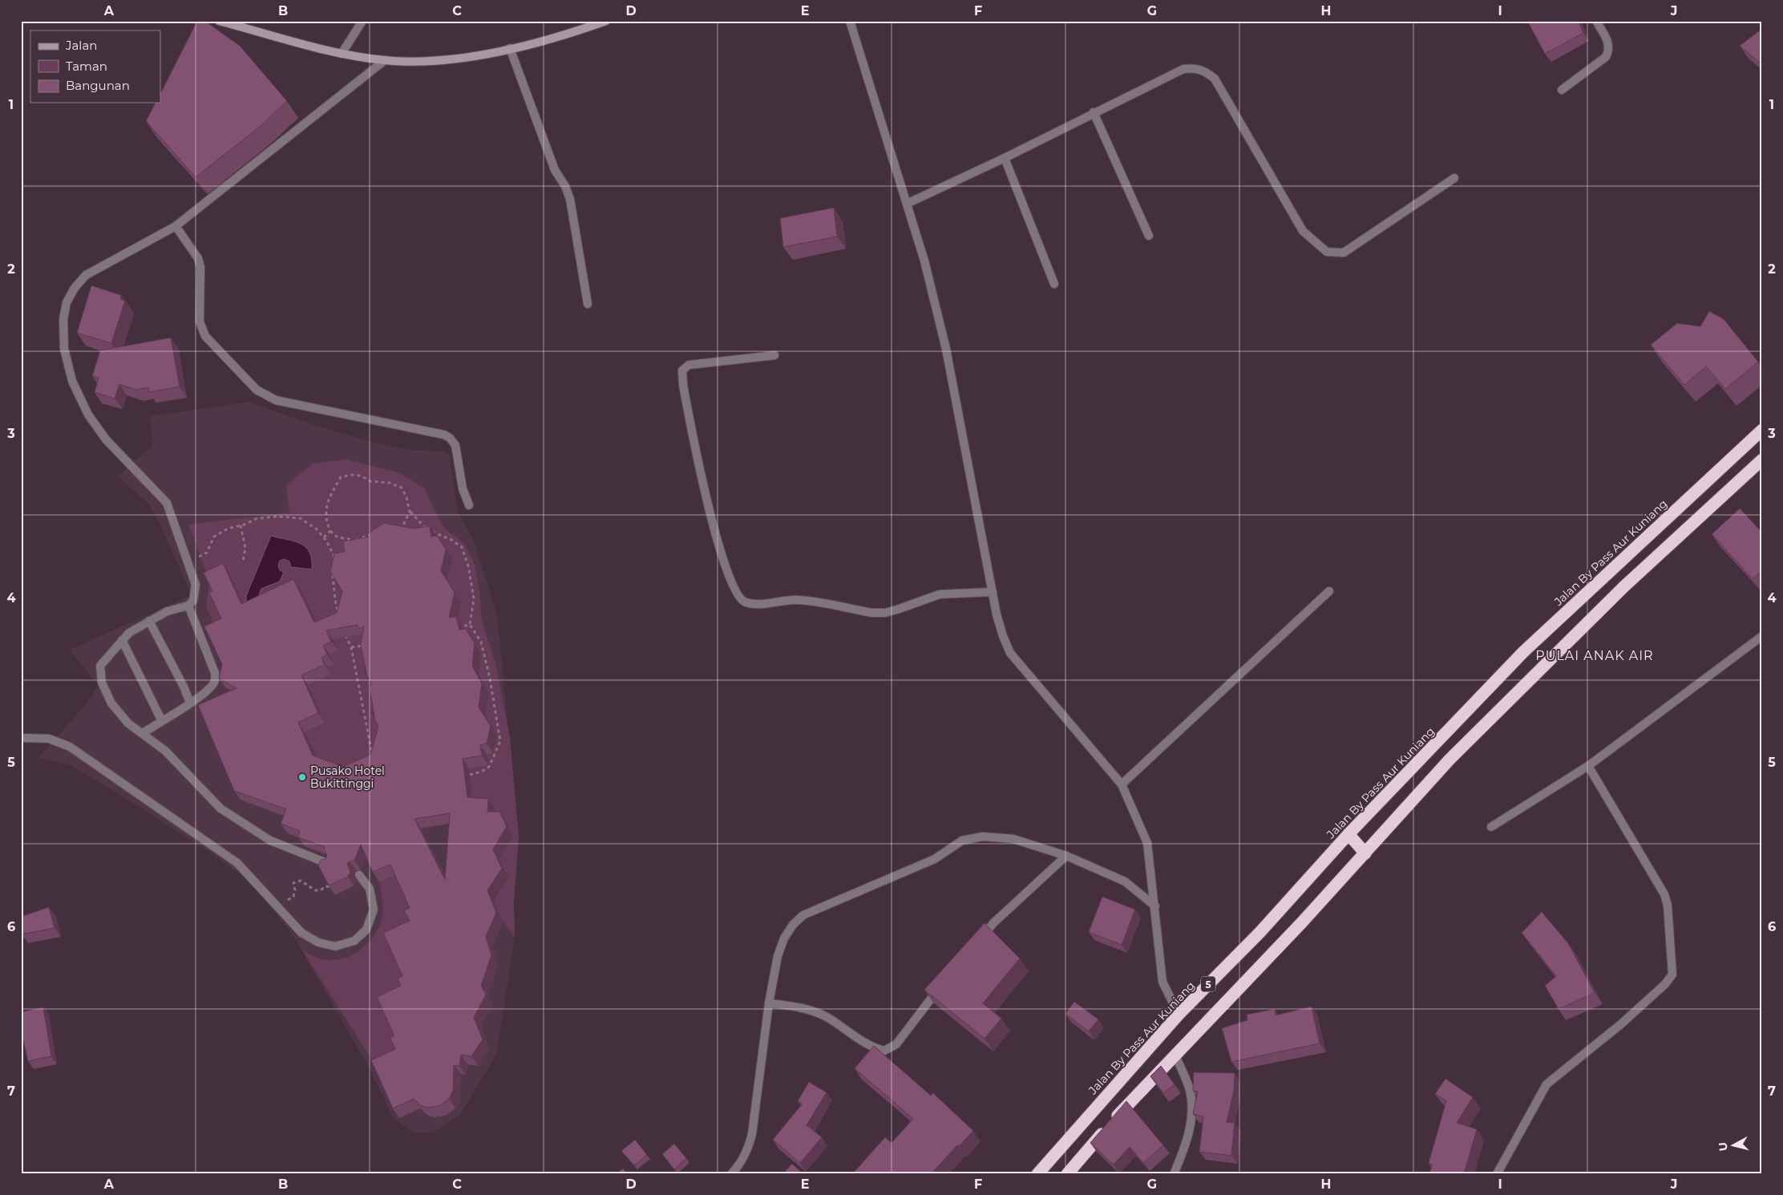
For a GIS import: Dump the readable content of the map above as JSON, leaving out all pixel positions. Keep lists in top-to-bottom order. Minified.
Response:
{"streets":{"highway":["Jalan By Pass Aur Kuniang","5"]},"districts":["PULAI ANAK AIR"],"places":["Pusako Hotel Bukittinggi"],"legend":["Jalan","Taman","Bangunan"],"north":"left","grid":{"columns":["A","B","C","D","E","F","G","H","I","J"],"rows":["1","2","3","4","5","6","7"]}}
